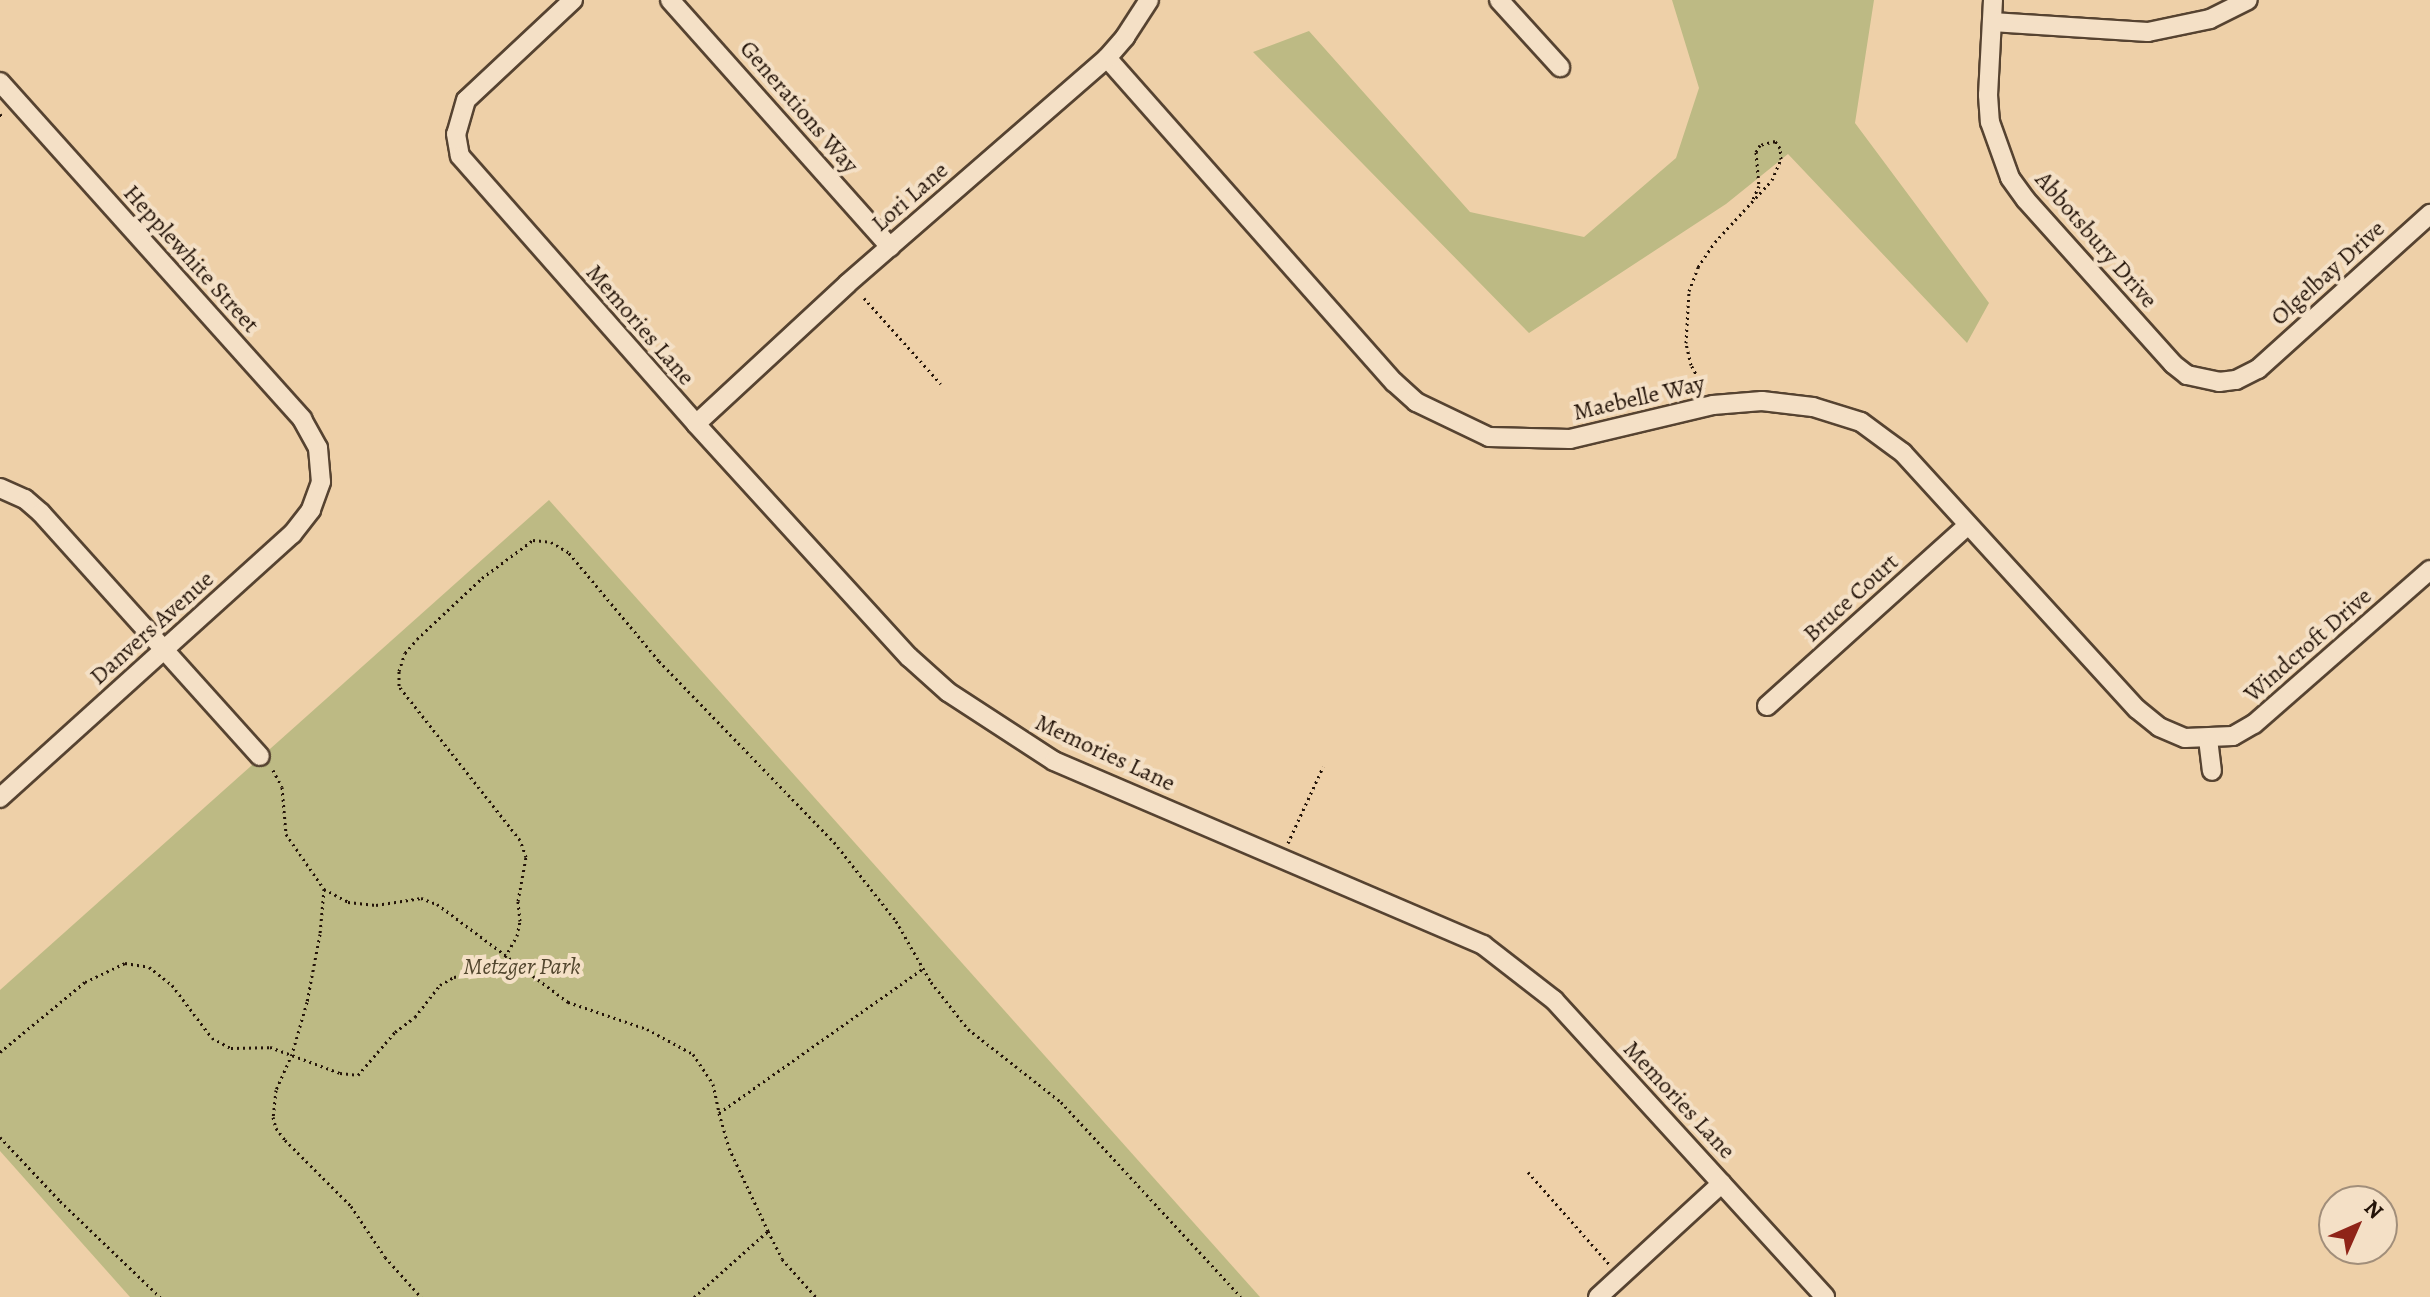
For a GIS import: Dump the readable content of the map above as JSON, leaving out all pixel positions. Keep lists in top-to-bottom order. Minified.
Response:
{"streets":{"street":["Generations Way","Lori Lane","Abbotsbury Drive","Hepplewhite Street","Olgelbay Drive","Memories Lane","Maebelle Way","Bruce Court","Danvers Avenue","Windcroft Drive"]},"crossings":[["Generations Way","Lori Lane"],["Lori Lane","Memories Lane"],["Lori Lane","Maebelle Way"],["Abbotsbury Drive","Olgelbay Drive"],["Hepplewhite Street","Danvers Avenue"],["Maebelle Way","Bruce Court"],["Maebelle Way","Windcroft Drive"]],"parks":["Metzger Park"],"north":"top right"}
